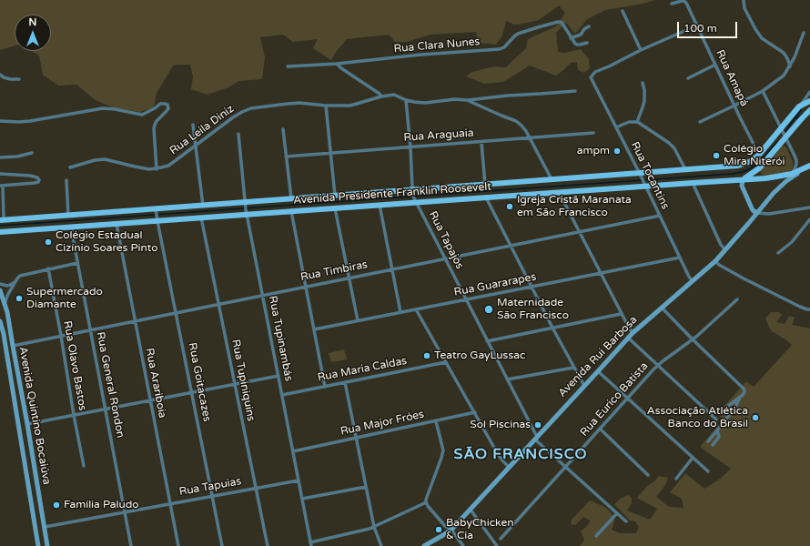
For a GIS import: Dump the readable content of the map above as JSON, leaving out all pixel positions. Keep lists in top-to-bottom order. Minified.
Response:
{"streets":{"main road":["Avenida Presidente Franklin Roosevelt","Avenida Rui Barbosa","Avenida Quintino Bocaiúva"],"street":["Rua Clara Nunes","Rua Amapá","Rua Leila Diniz","Rua Araguaia","Rua Tocantins","Rua Tapajós","Rua Timbiras","Rua Guararapes","Rua Tupinambás","Rua Olavo Bastos","Rua Maria Caldas","Rua Tupiniquins","Rua Goitacazes","Rua Arariboia","Rua General Rondon","Rua Eurico Batista","Rua Major Fróes","Rua Tapuias"]},"crossings":[["Rua Amapá","Avenida Presidente Franklin Roosevelt"],["Rua Leila Diniz","Rua Tapajós"],["Rua Araguaia","Rua Tapajós"],["Rua Tocantins","Avenida Presidente Franklin Roosevelt"],["Rua Tocantins","Rua Timbiras"],["Rua Tocantins","Rua Guararapes"],["Rua Tocantins","Avenida Rui Barbosa"],["Avenida Presidente Franklin Roosevelt","Rua Tapajós"],["Avenida Presidente Franklin Roosevelt","Rua Tupinambás"],["Avenida Presidente Franklin Roosevelt","Avenida Rui Barbosa"],["Avenida Presidente Franklin Roosevelt","Rua Tupiniquins"],["Avenida Presidente Franklin Roosevelt","Rua Goitacazes"],["Avenida Presidente Franklin Roosevelt","Rua Arariboia"],["Avenida Presidente Franklin Roosevelt","Rua General Rondon"],["Rua Tapajós","Rua Timbiras"],["Rua Tapajós","Rua Guararapes"],["Rua Tapajós","Avenida Rui Barbosa"],["Rua Tapajós","Rua Eurico Batista"],["Rua Timbiras","Rua Tupinambás"],["Rua Timbiras","Rua Olavo Bastos"],["Rua Timbiras","Rua Tupiniquins"],["Rua Timbiras","Rua Goitacazes"],["Rua Timbiras","Rua Arariboia"],["Rua Timbiras","Rua General Rondon"],["Rua Timbiras","Avenida Quintino Bocaiúva"],["Rua Tupinambás","Rua Maria Caldas"],["Rua Tupinambás","Rua Major Fróes"],["Rua Tupinambás","Rua Tapuias"],["Rua Tupiniquins","Rua Tapuias"],["Rua Goitacazes","Rua Tapuias"],["Rua Arariboia","Rua Tapuias"],["Rua General Rondon","Rua Tapuias"],["Avenida Quintino Bocaiúva","Rua Tapuias"]],"districts":["SÃO FRANCISCO"],"places":["ampm","Colégio Mira Niterói","Igreja Cristã Maranata em São Francisco","Colégio Estadual Cizínio Soares Pinto","Supermercado Diamante","Maternidade São Francisco","Teatro GayLussac","Associação Atlética Banco do Brasil","Sol Piscinas","Família Paludo","BabyChicken & Cia"],"scale_bar":"100 m","north":"top"}
